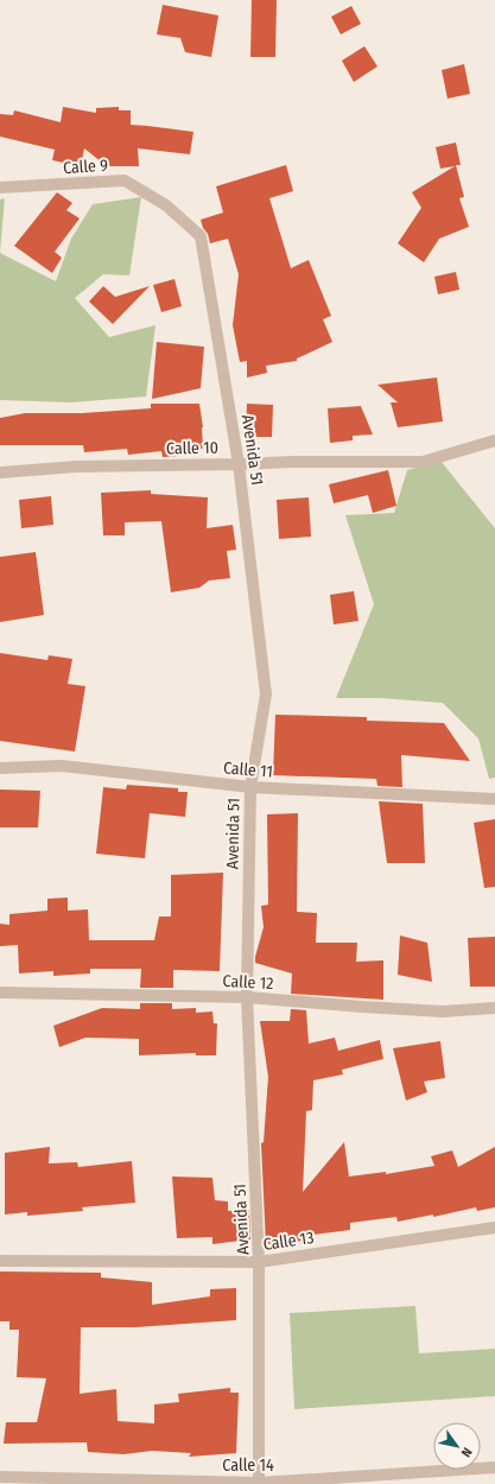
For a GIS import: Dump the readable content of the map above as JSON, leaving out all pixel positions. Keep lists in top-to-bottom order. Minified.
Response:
{"streets":{"street":["Calle 9","Calle 10","Avenida 51","Calle 11","Calle 12","Calle 13","Calle 14"]},"crossings":[["Calle 9","Avenida 51"],["Calle 10","Avenida 51"],["Avenida 51","Calle 11"],["Avenida 51","Calle 12"],["Avenida 51","Calle 13"],["Avenida 51","Calle 14"]],"north":"bottom right"}
